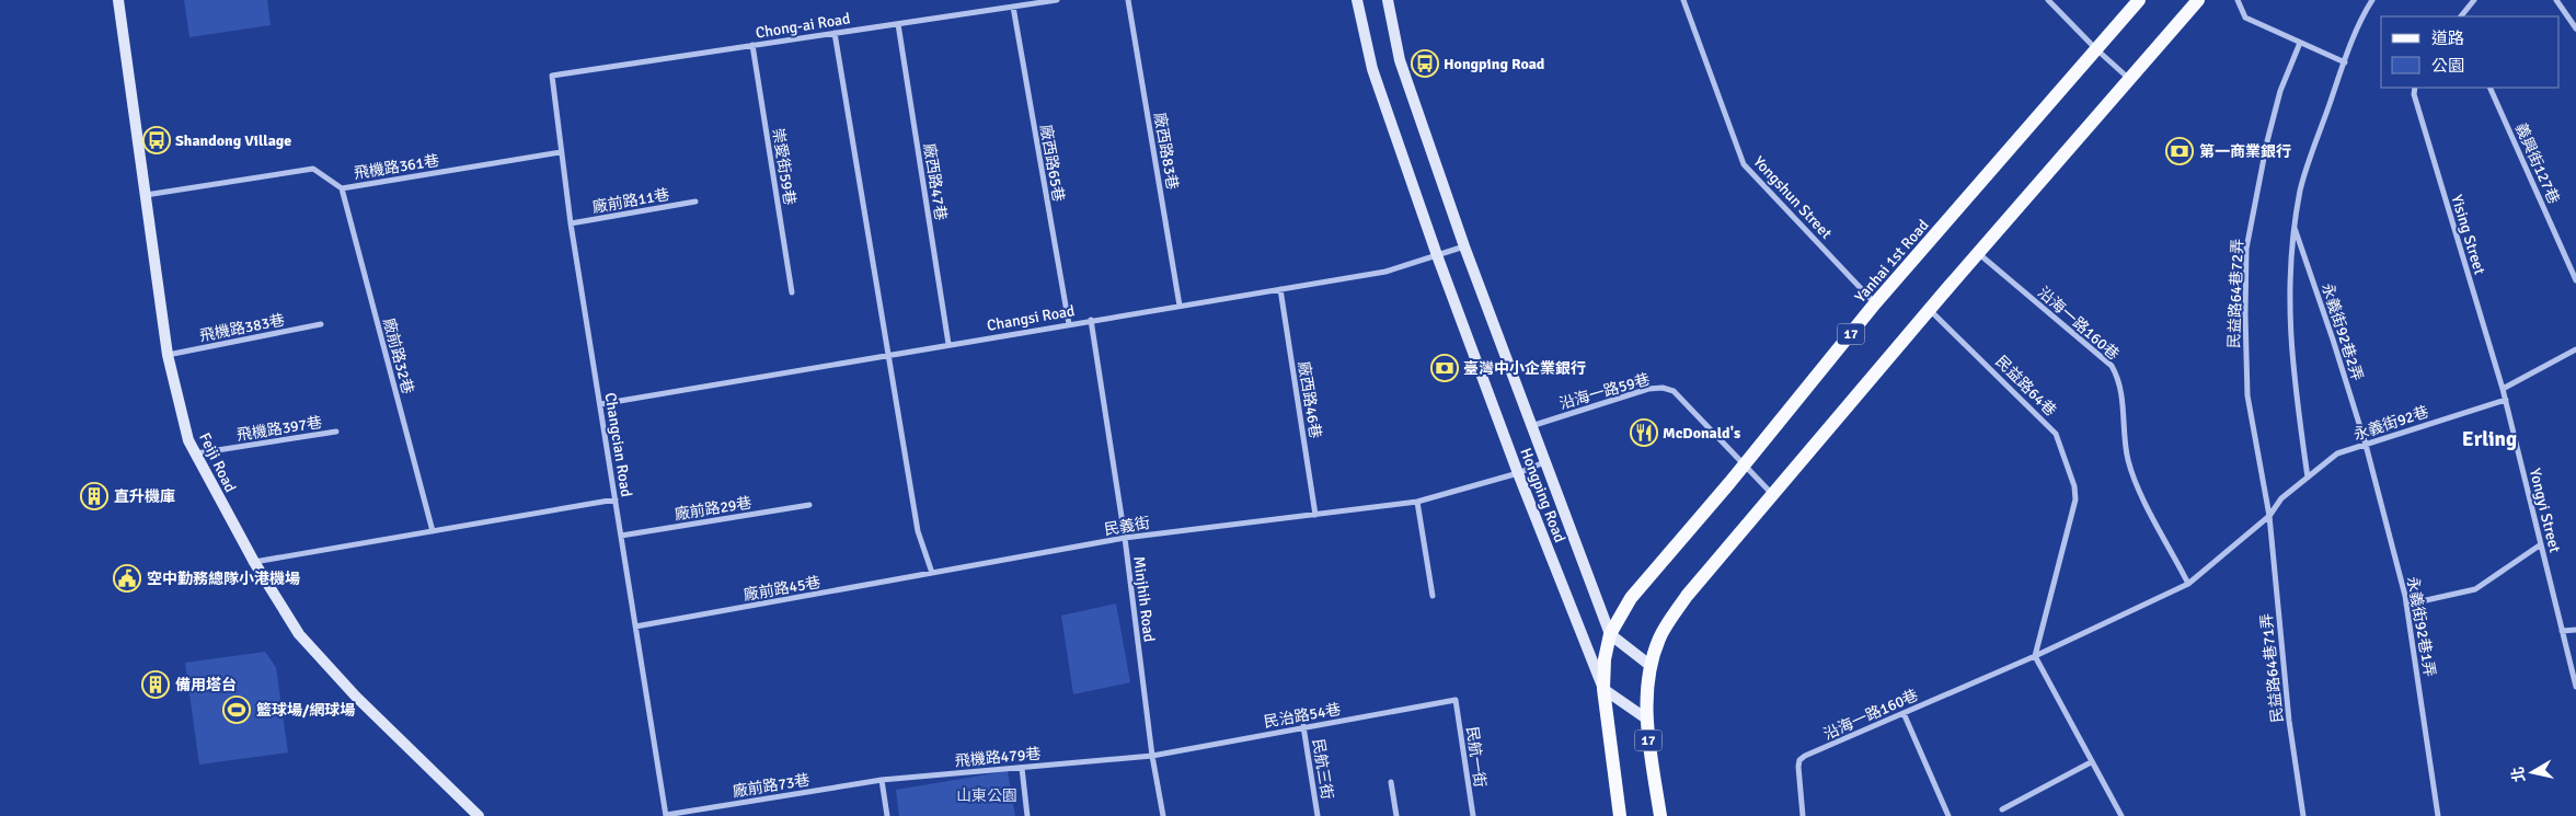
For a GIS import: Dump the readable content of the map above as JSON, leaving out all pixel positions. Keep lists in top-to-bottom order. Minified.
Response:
{"streets":{"main road":["Yanhai 1st Road","17"],"street":["Chong-ai Road","廠西路83巷","廠西路65巷","義興街127巷","飛機路361巷","崇愛街59巷","廠西路47巷","Yongshun Street","廠前路11巷","Yising Street","民益路64巷72弄","Changsi Road","沿海一路160巷","飛機路383巷","永義街92巷2弄","廠前路32巷","民益路64巷","沿海一路59巷","廠西路46巷","永義街92巷","飛機路397巷","Changcian Road","Feiji Road","Hongping Road","廠前路29巷","Yongyi Street","民義街","廠前路45巷","Minjhih Road","永義街92巷1弄","民益路64巷71弄","民治路54巷","飛機路479巷","民航一街","民航三街","廠前路73巷"]},"crossings":[["Chong-ai Road","廠西路65巷"],["Chong-ai Road","崇愛街59巷"],["Chong-ai Road","廠西路47巷"],["Chong-ai Road","Changcian Road"],["廠西路83巷","Changsi Road"],["廠西路65巷","Changsi Road"],["飛機路361巷","廠前路32巷"],["飛機路361巷","Changcian Road"],["飛機路361巷","Feiji Road"],["廠西路47巷","Changsi Road"],["Yongshun Street","Yanhai 1st Road"],["廠前路11巷","Changcian Road"],["Yising Street","Yongyi Street"],["Yanhai 1st Road","17"],["Yanhai 1st Road","沿海一路59巷"],["Yanhai 1st Road","Hongping Road"],["民益路64巷72弄","永義街92巷"],["民益路64巷72弄","民益路64巷71弄"],["Changsi Road","廠西路46巷"],["Changsi Road","Changcian Road"],["Changsi Road","Hongping Road"],["Changsi Road","Minjhih Road"],["沿海一路160巷","17"],["沿海一路160巷","民益路64巷"],["飛機路383巷","Feiji Road"],["永義街92巷2弄","永義街92巷"],["永義街92巷2弄","永義街92巷1弄"],["17","民益路64巷"],["17","沿海一路59巷"],["17","Hongping Road"],["沿海一路59巷","Hongping Road"],["廠西路46巷","民義街"],["永義街92巷","Yongyi Street"],["永義街92巷","永義街92巷1弄"],["永義街92巷","民益路64巷71弄"],["飛機路397巷","Feiji Road"],["Changcian Road","廠前路29巷"],["Changcian Road","廠前路45巷"],["Changcian Road","廠前路73巷"],["Hongping Road","民義街"],["民義街","廠前路45巷"],["民義街","Minjhih Road"],["Minjhih Road","民治路54巷"],["Minjhih Road","飛機路479巷"],["民治路54巷","飛機路479巷"],["民治路54巷","民航一街"],["民治路54巷","民航三街"],["飛機路479巷","廠前路73巷"]],"districts":["Erling"],"parks":["山東公園"],"places":{"bus stop":["Hongping Road","Shandong Village"],"bank":["第一商業銀行","臺灣中小企業銀行"],"restaurant":["McDonald's"],"building":["直升機庫","備用塔台"],"public building":["空中勤務總隊小港機場"],"sports":["籃球場/網球場"]},"legend":["道路","公園"],"north":"left"}
